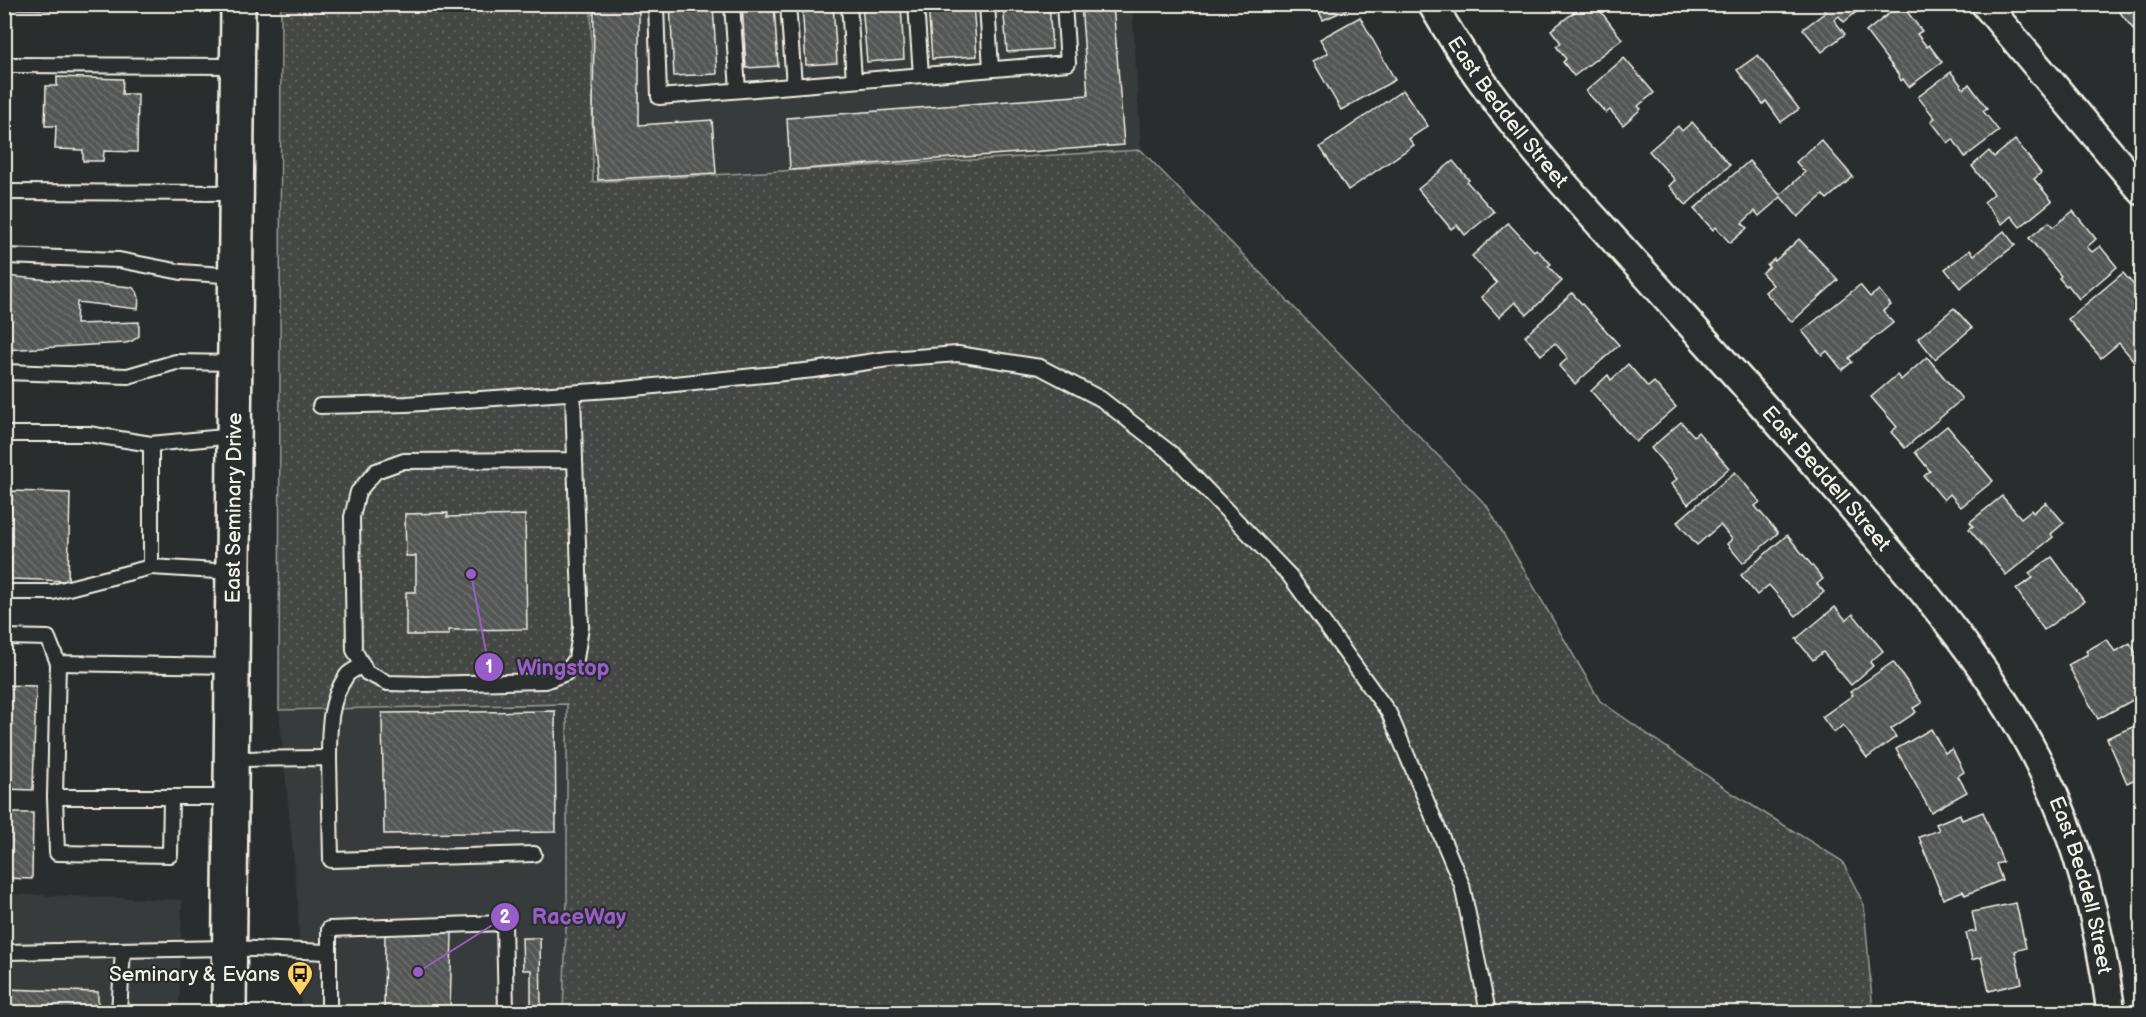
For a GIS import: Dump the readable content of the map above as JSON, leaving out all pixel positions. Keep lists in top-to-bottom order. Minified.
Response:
{"streets":{"main road":["East Seminary Drive"],"street":["East Beddell Street"]},"places":{"other":["Wingstop","RaceWay"],"bus stop":["Seminary & Evans"]}}
